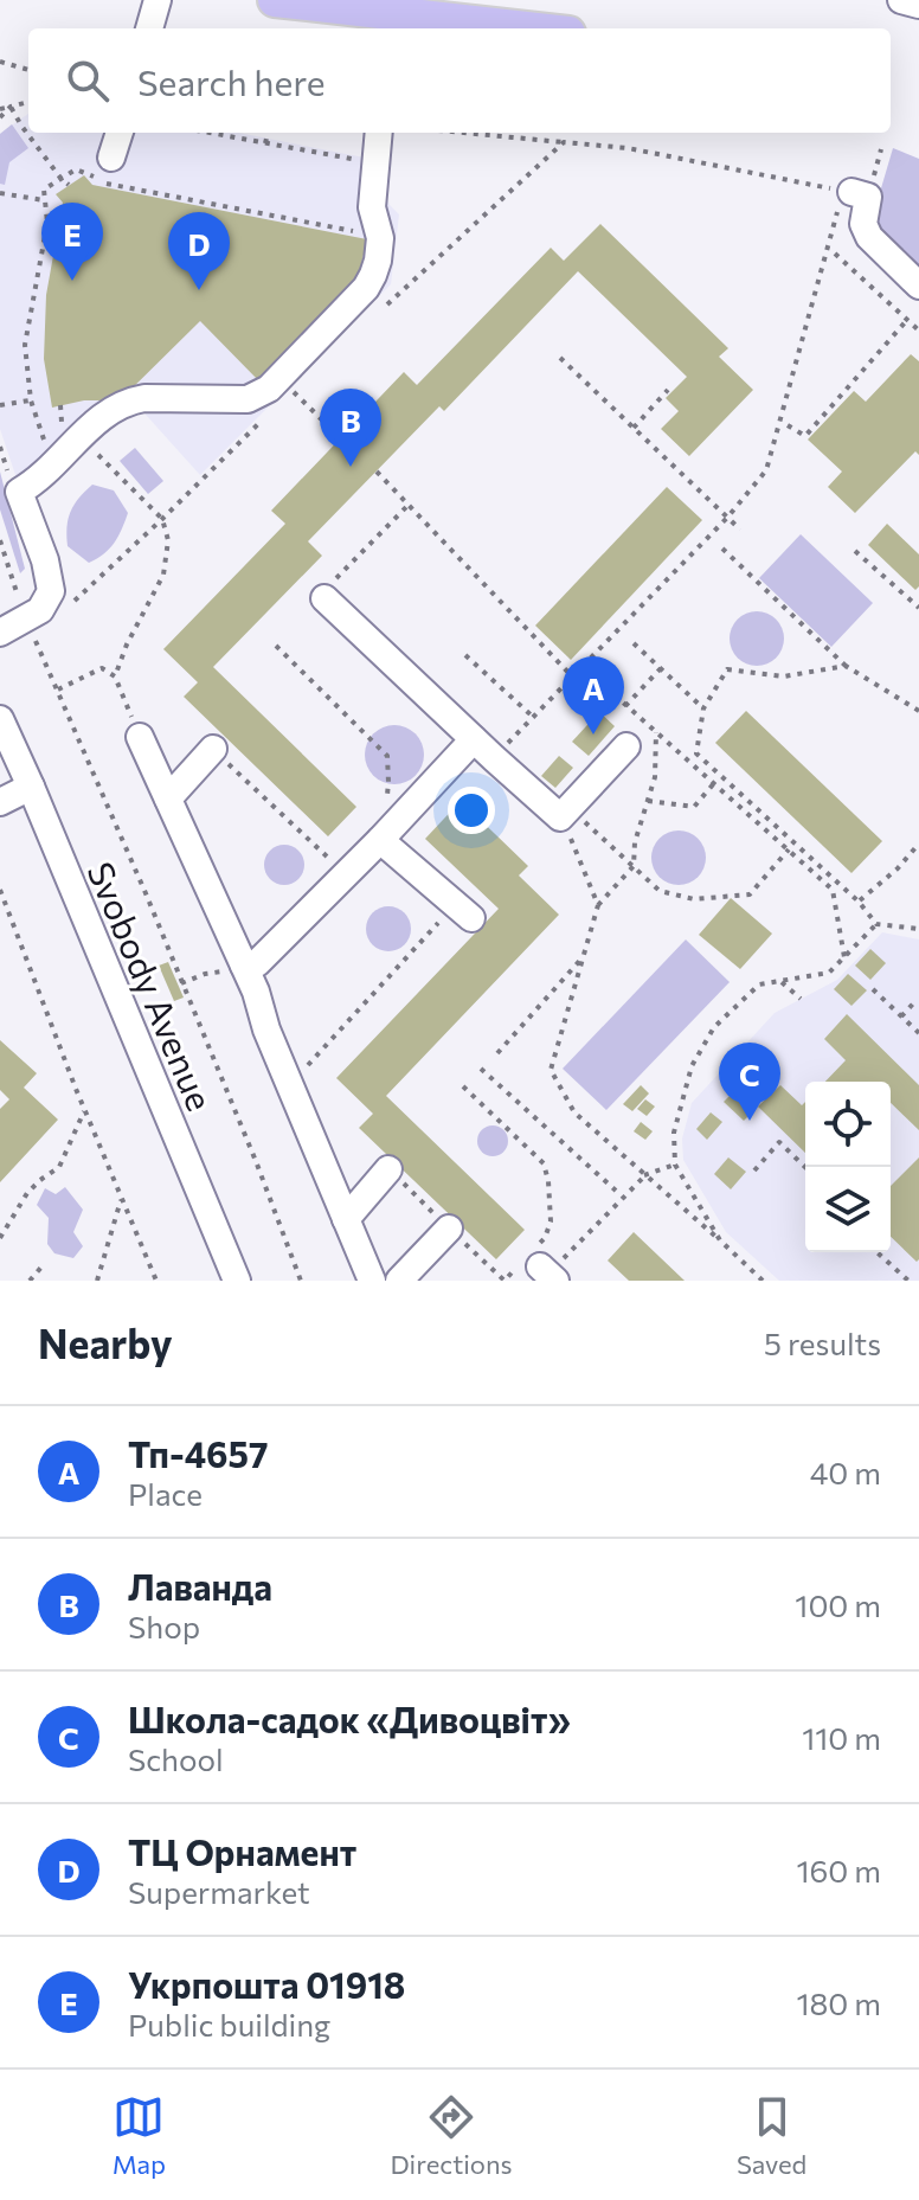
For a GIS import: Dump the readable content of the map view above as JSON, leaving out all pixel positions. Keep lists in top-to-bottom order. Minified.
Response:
{"streets":{"street":["Svobody Avenue"]},"page":{"search":"Search here","pins":["E","D","B","A","C"],"heading":["Nearby","5 results"],"list":[{"mark":"A","name":"Тп-4657","note":"Place","value":"40 m"},{"mark":"B","name":"Лаванда","note":"Shop","value":"100 m"},{"mark":"C","name":"Школа-садок «Дивоцвіт»","note":"School","value":"110 m"},{"mark":"D","name":"ТЦ Орнамент","note":"Supermarket","value":"160 m"},{"mark":"E","name":"Укрпошта 01918","note":"Public building","value":"180 m"}],"nav":["Map","Directions","Saved"]}}
